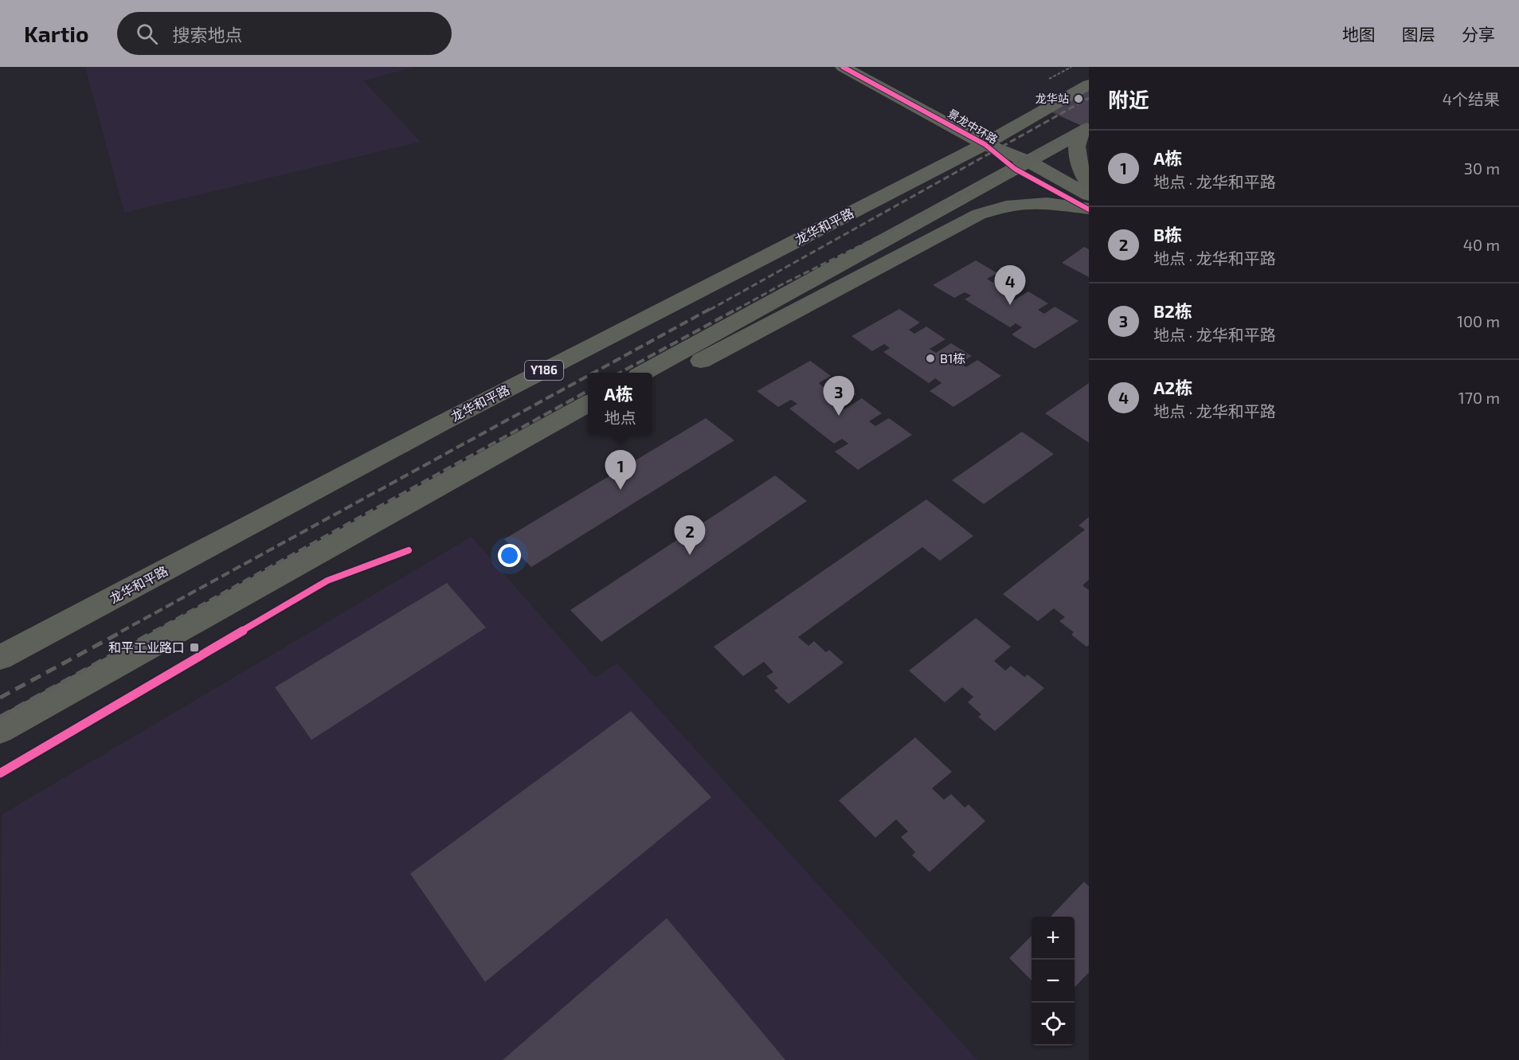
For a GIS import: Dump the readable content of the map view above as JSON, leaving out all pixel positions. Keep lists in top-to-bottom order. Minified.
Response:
{"streets":{"main road":["龙华和平路","Y186"],"street":["景龙中环路"]},"crossings":[["景龙中环路","龙华和平路"]],"places":{"other":["龙华站","B1栋"],"transit":["和平工业路口"]},"page":{"header":"Kartio","search":"搜索地点","nav":["地图","图层","分享"],"heading":["附近","4个结果"],"list":[{"mark":"1","name":"A栋","note":"地点 · 龙华和平路","value":"30 m"},{"mark":"2","name":"B栋","note":"地点 · 龙华和平路","value":"40 m"},{"mark":"3","name":"B2栋","note":"地点 · 龙华和平路","value":"100 m"},{"mark":"4","name":"A2栋","note":"地点 · 龙华和平路","value":"170 m"}],"pins":["4","3","1","2"],"popup":["A栋","地点"],"map_buttons":["+","−"]}}
